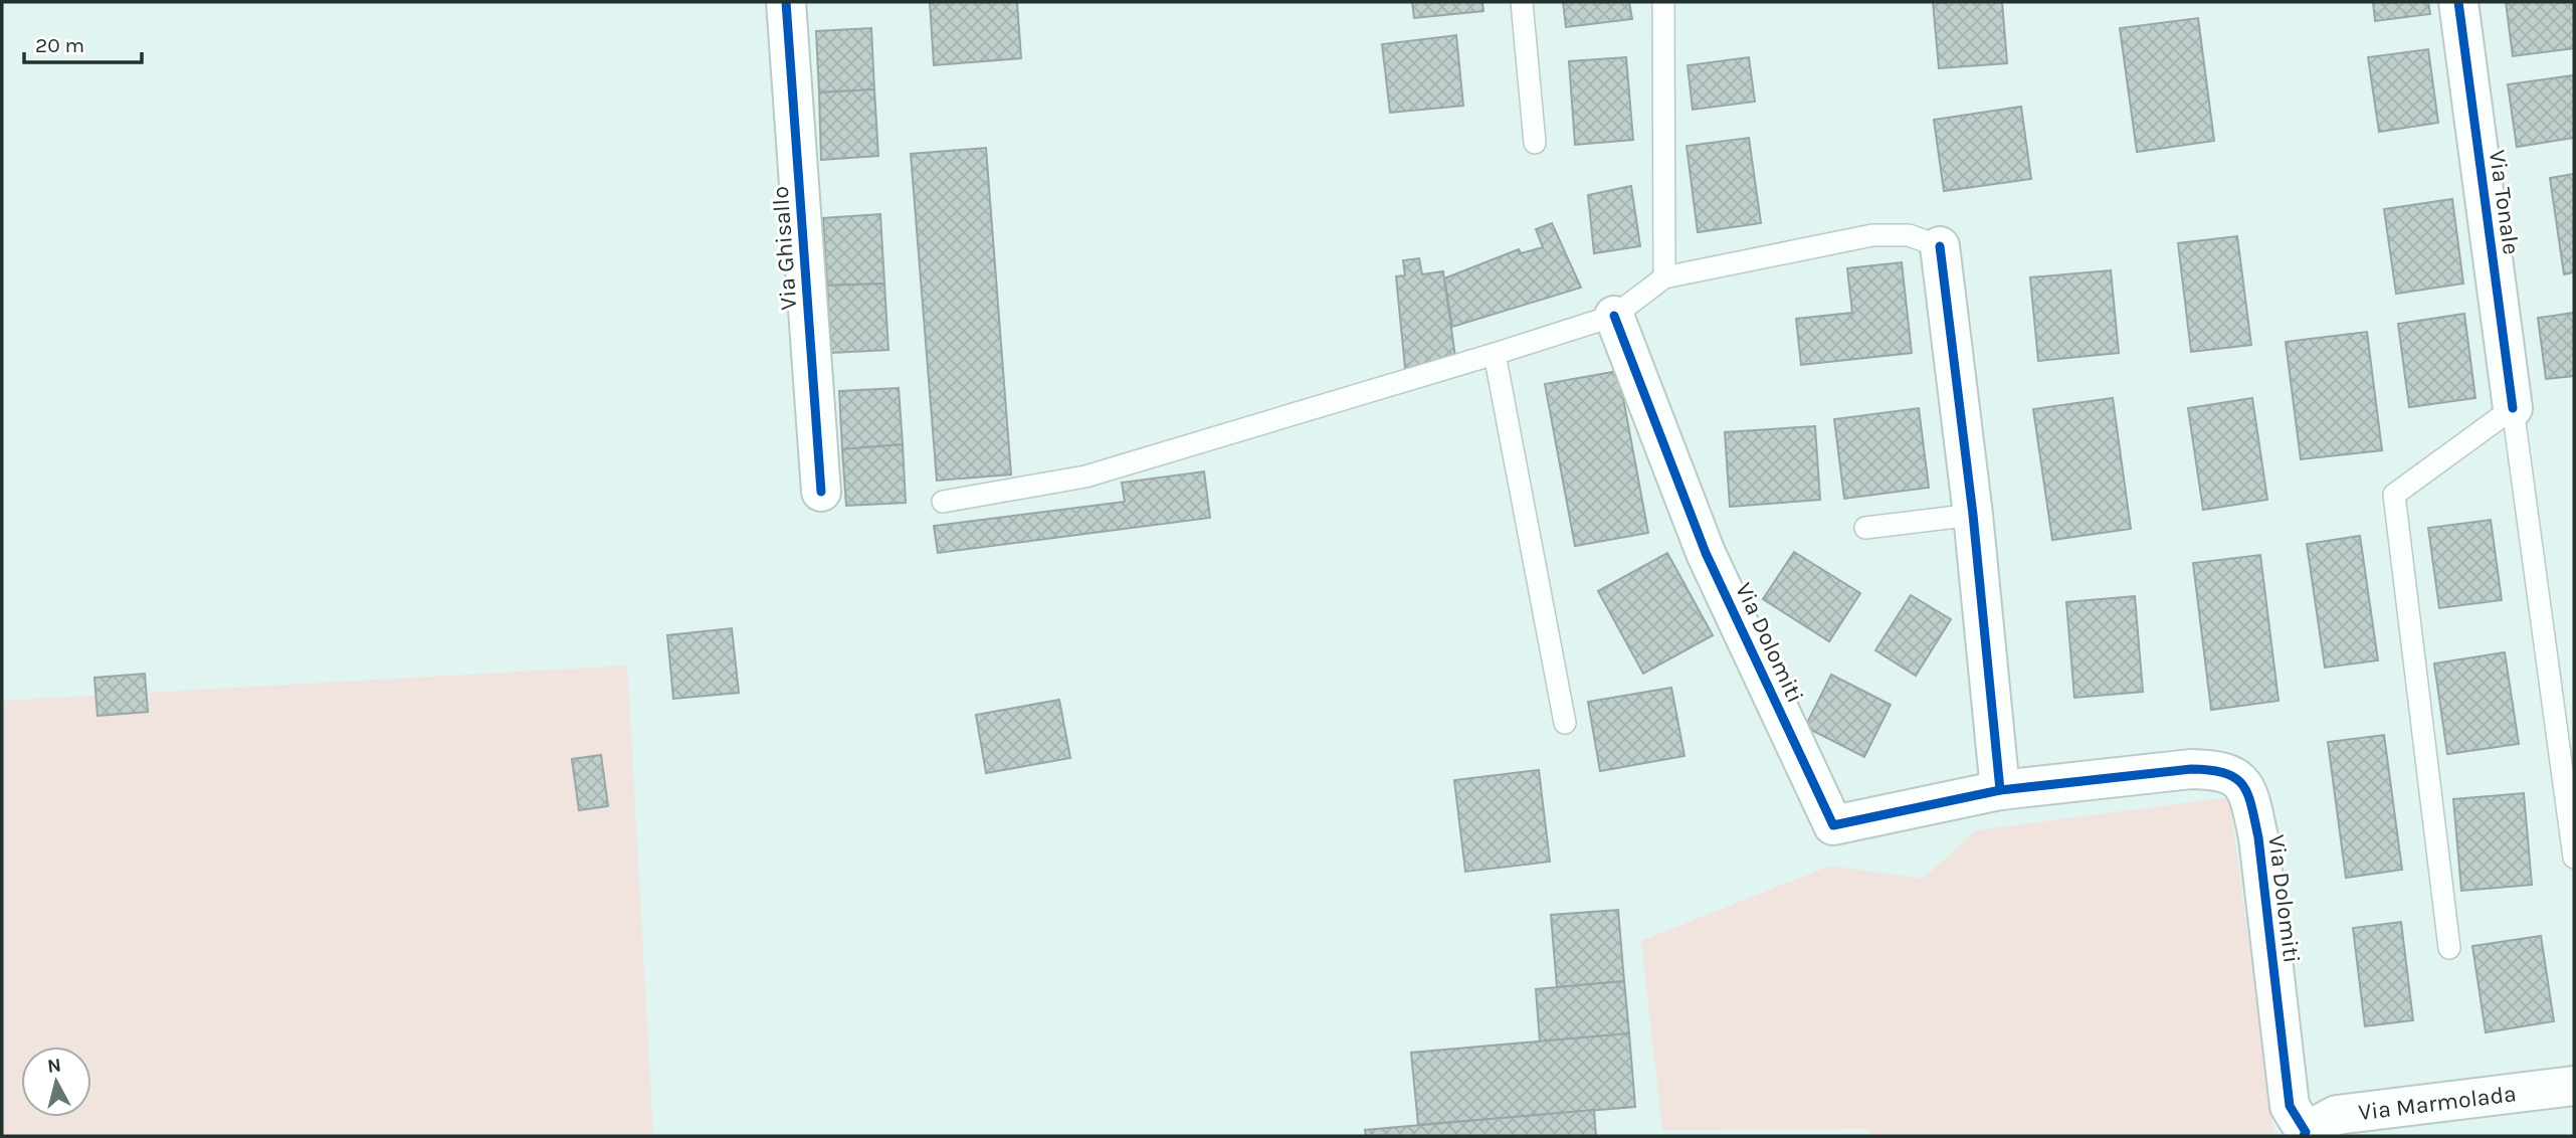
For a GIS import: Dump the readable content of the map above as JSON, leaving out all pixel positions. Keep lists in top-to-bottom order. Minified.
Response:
{"streets":{"street":["Via Tonale","Via Ghisallo","Via Dolomiti","Via Marmolada"]},"crossings":[["Via Dolomiti","Via Marmolada"]],"scale_bar":"20 m","north":"top"}
